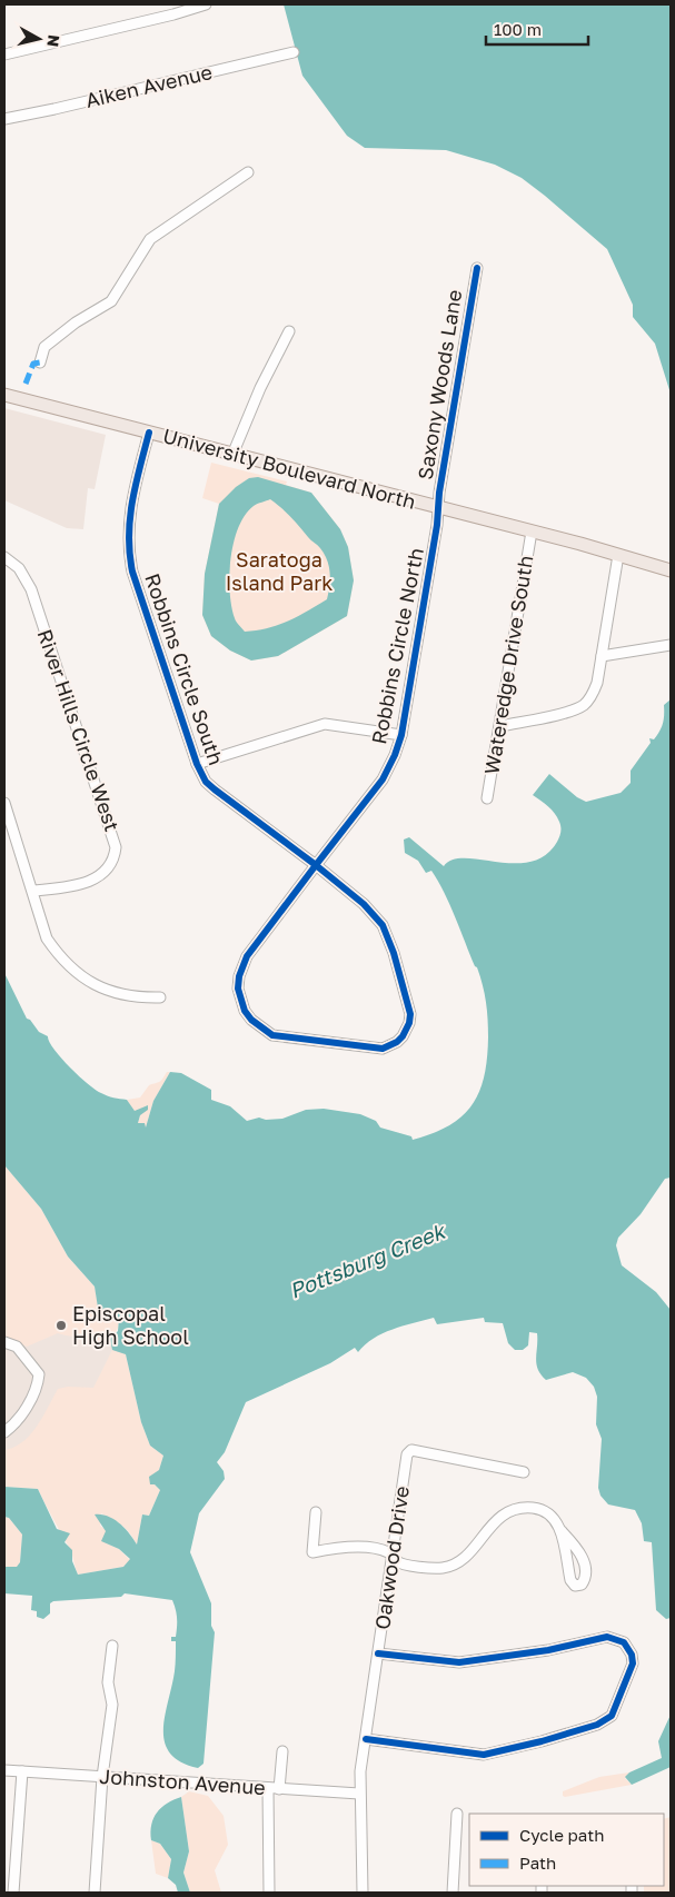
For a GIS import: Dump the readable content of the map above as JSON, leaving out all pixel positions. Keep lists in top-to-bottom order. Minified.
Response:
{"streets":{"main road":["University Boulevard North"],"street":["Aiken Avenue","Saxony Woods Lane","Robbins Circle North","Wateredge Drive South","Robbins Circle South","River Hills Circle West","Oakwood Drive","Johnston Avenue"]},"crossings":[["Saxony Woods Lane","University Boulevard North"],["Saxony Woods Lane","Robbins Circle North"],["University Boulevard North","Robbins Circle North"],["University Boulevard North","Wateredge Drive South"],["University Boulevard North","Robbins Circle South"],["Robbins Circle North","Robbins Circle South"],["Oakwood Drive","Johnston Avenue"]],"water":["Pottsburg Creek"],"parks":["Saratoga Island Park"],"places":["Episcopal High School"],"legend":["Cycle path","Path"],"scale_bar":"100 m","north":"right"}
